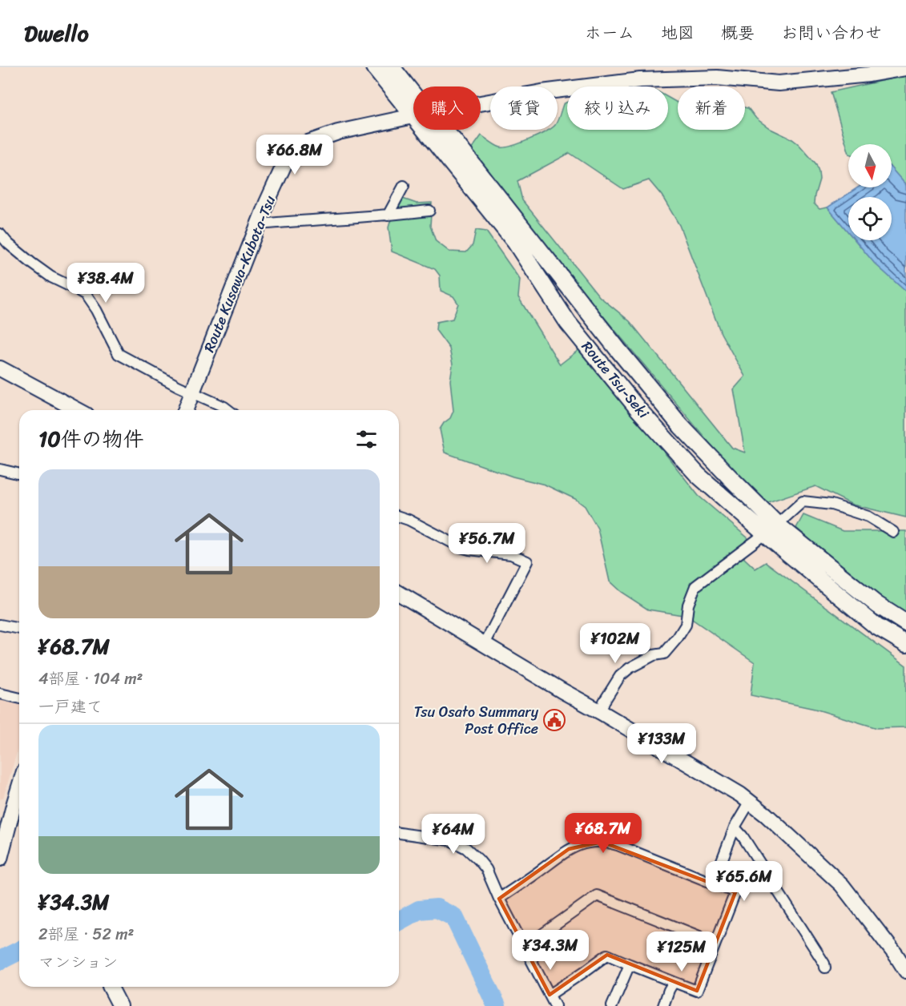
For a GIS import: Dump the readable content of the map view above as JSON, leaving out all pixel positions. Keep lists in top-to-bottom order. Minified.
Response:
{"streets":{"main road":["Route Kusawa-Kubota-Tsu","Route Tsu-Seki"]},"places":{"public building":["Tsu Osato Summary Post Office"]},"north":"bottom","page":{"header":"Dwello","nav":["ホーム","地図","概要","お問い合わせ"],"chip":["購入","賃貸","絞り込み","新着"],"price":["¥66.8M","¥38.4M","¥56.7M","¥102M","¥133M","¥68.7M","¥64M","¥65.6M","¥34.3M","¥125M"],"heading":"10件の物件","list":[{"name":"¥68.7M","note":"4部屋 · 104 m² · 一戸建て"},{"name":"¥34.3M","note":"2部屋 · 52 m² · マンション"}]}}
